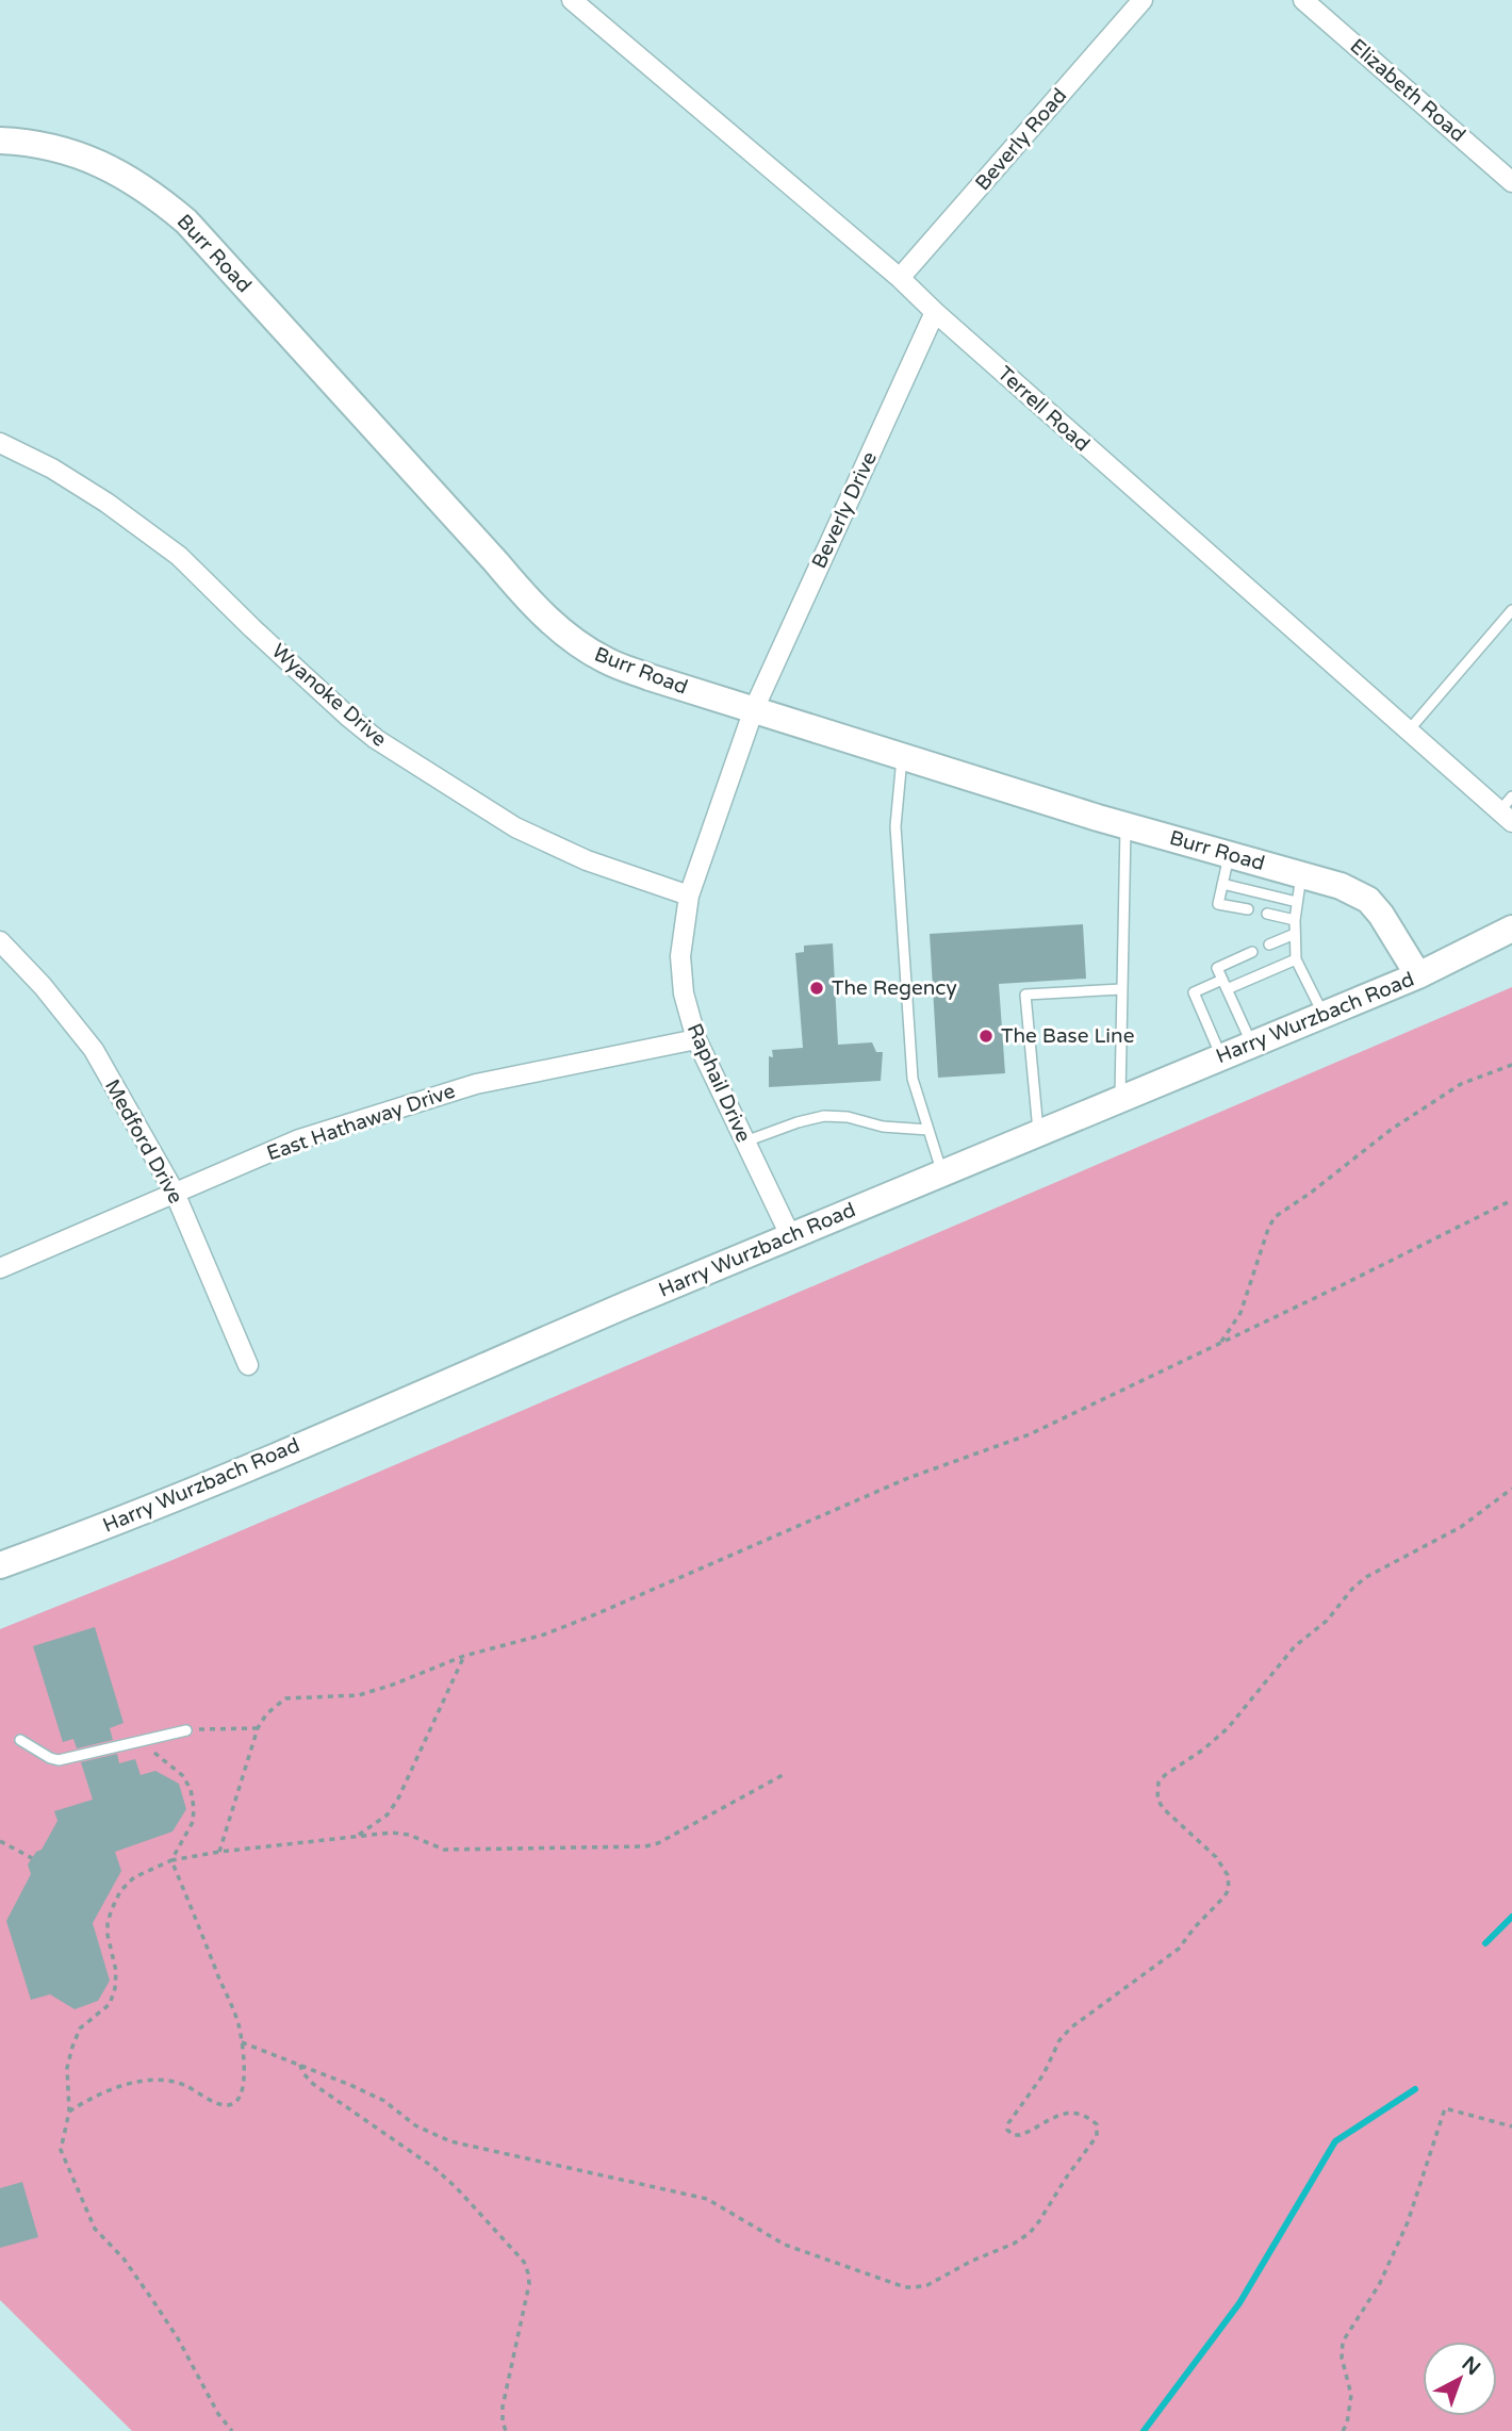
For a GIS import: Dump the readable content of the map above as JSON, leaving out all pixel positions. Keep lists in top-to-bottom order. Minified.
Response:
{"streets":{"street":["Elizabeth Road","Beverly Road","Burr Road","Terrell Road","Beverly Drive","Wyanoke Drive","Harry Wurzbach Road","Raphail Drive","East Hathaway Drive","Medford Drive"]},"crossings":[["Beverly Road","Terrell Road"],["Burr Road","Beverly Drive"],["Burr Road","Harry Wurzbach Road"],["Burr Road","Raphail Drive"],["Terrell Road","Beverly Drive"],["Beverly Drive","Raphail Drive"],["Wyanoke Drive","Raphail Drive"],["Harry Wurzbach Road","Raphail Drive"],["Raphail Drive","East Hathaway Drive"],["East Hathaway Drive","Medford Drive"]],"places":["The Regency","The Base Line"],"north":"top right"}
